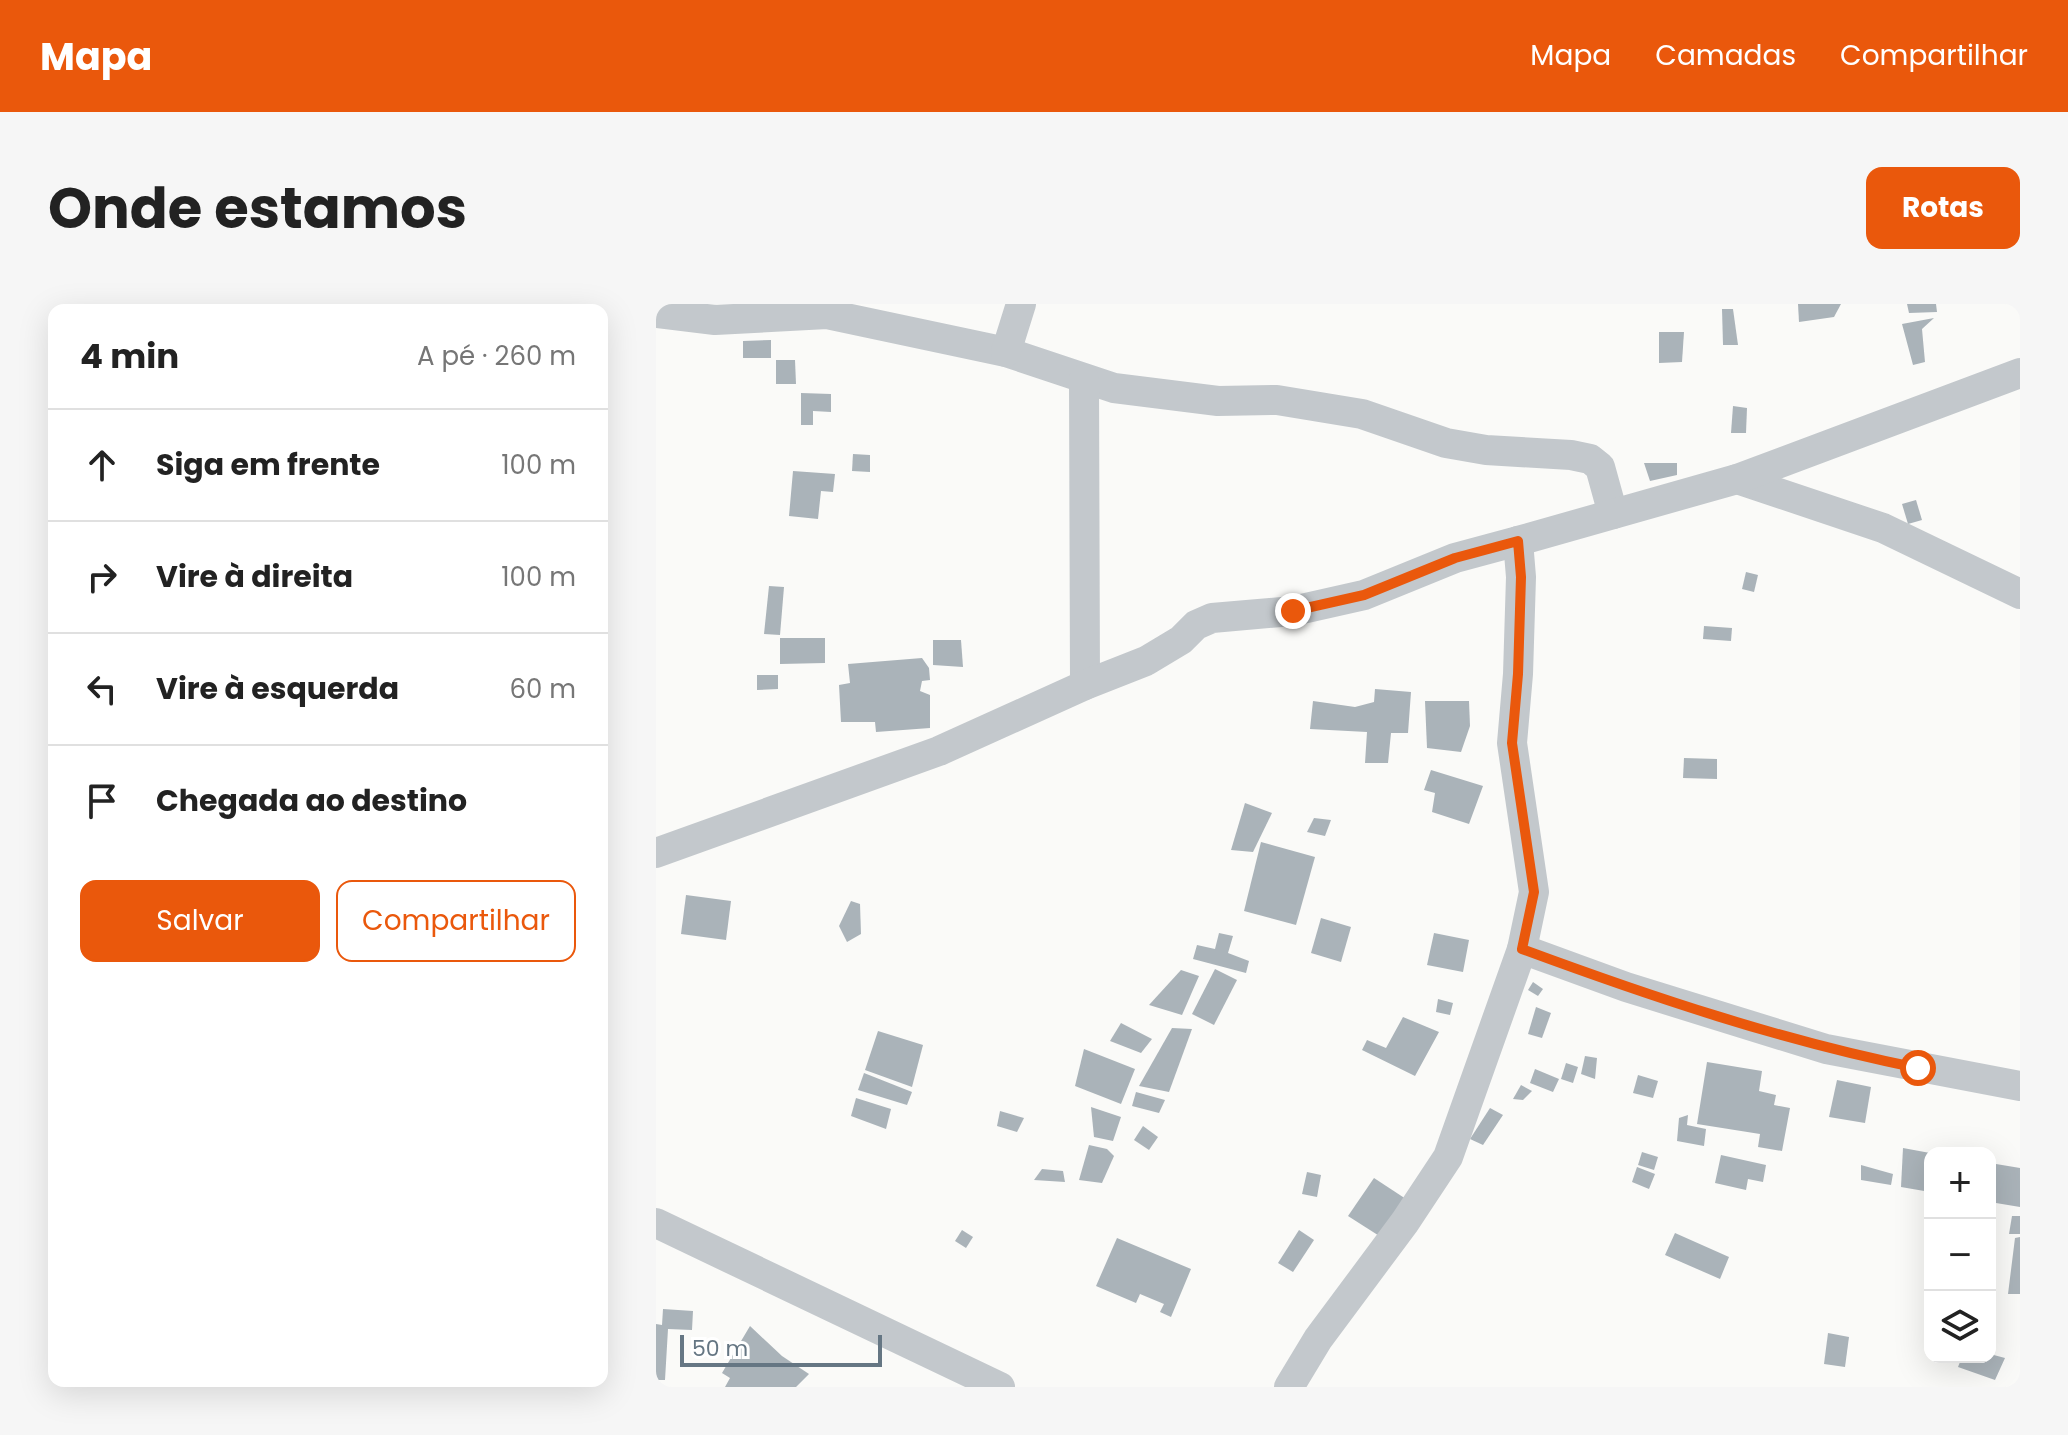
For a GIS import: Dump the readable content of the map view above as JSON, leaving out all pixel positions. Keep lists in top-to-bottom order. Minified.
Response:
{"scale_bar":"50 m","page":{"header":"Mapa","nav":["Mapa","Camadas","Compartilhar"],"title":"Onde estamos","buttons":["Rotas",["Salvar","Compartilhar"]],"heading":["4 min","A pé · 260 m"],"list":[["Siga em frente","100 m"],["Vire à direita","100 m"],["Vire à esquerda","60 m"],"Chegada ao destino"],"map_buttons":["+","−"],"scale":"50 m"}}
